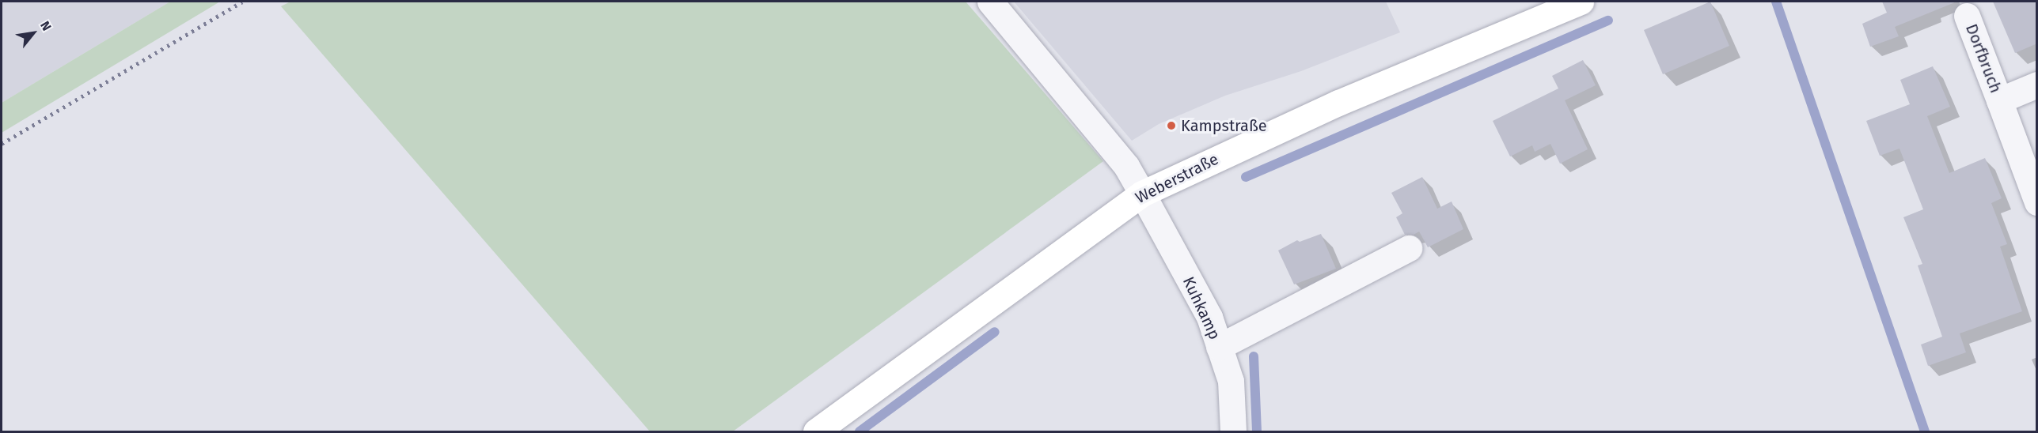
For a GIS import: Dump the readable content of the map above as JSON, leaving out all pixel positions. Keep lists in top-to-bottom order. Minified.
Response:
{"streets":{"main road":["Weberstraße"],"street":["Dorfbruch","Kuhkamp"]},"crossings":[["Weberstraße","Kuhkamp"]],"places":["Kampstraße"],"north":"top right"}
